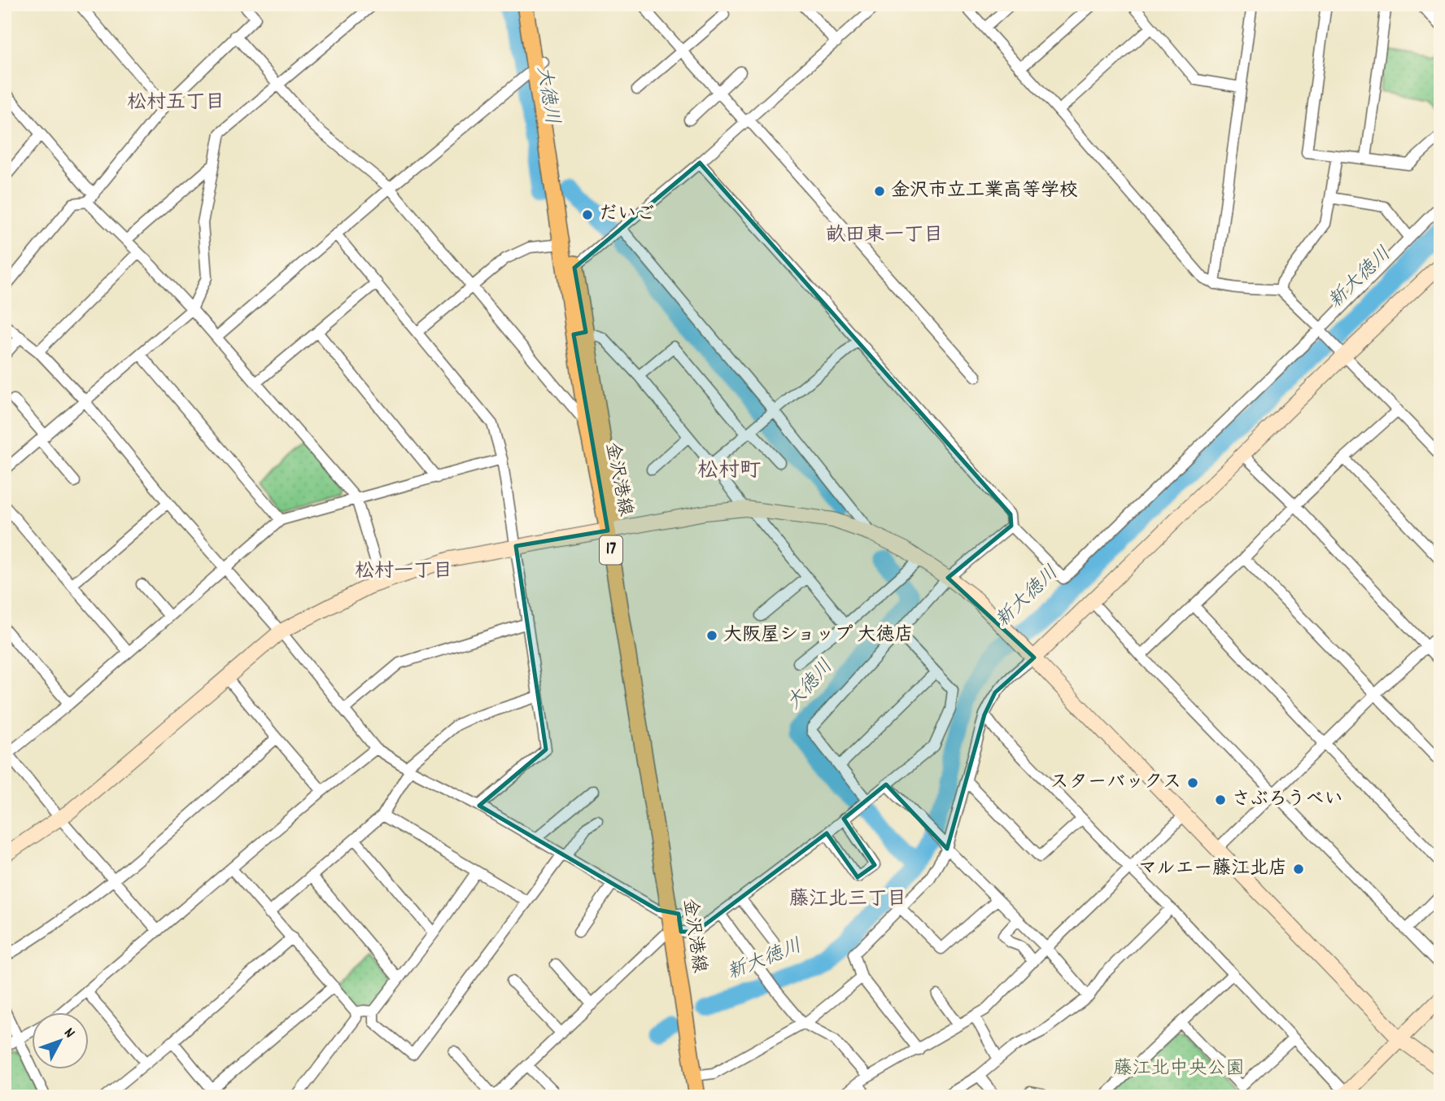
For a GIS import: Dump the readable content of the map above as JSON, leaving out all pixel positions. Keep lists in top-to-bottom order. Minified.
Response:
{"streets":{"main road":["金沢港線","17"]},"districts":["松村五丁目","畝田東一丁目","松村町","松村一丁目","藤江北三丁目"],"water":["大徳川","新大徳川"],"parks":["藤江北中央公園"],"places":["金沢市立工業高等学校","だいご","大阪屋ショップ 大徳店","スターバックス","さぶろうべい","マルエー藤江北店"],"north":"top right"}
